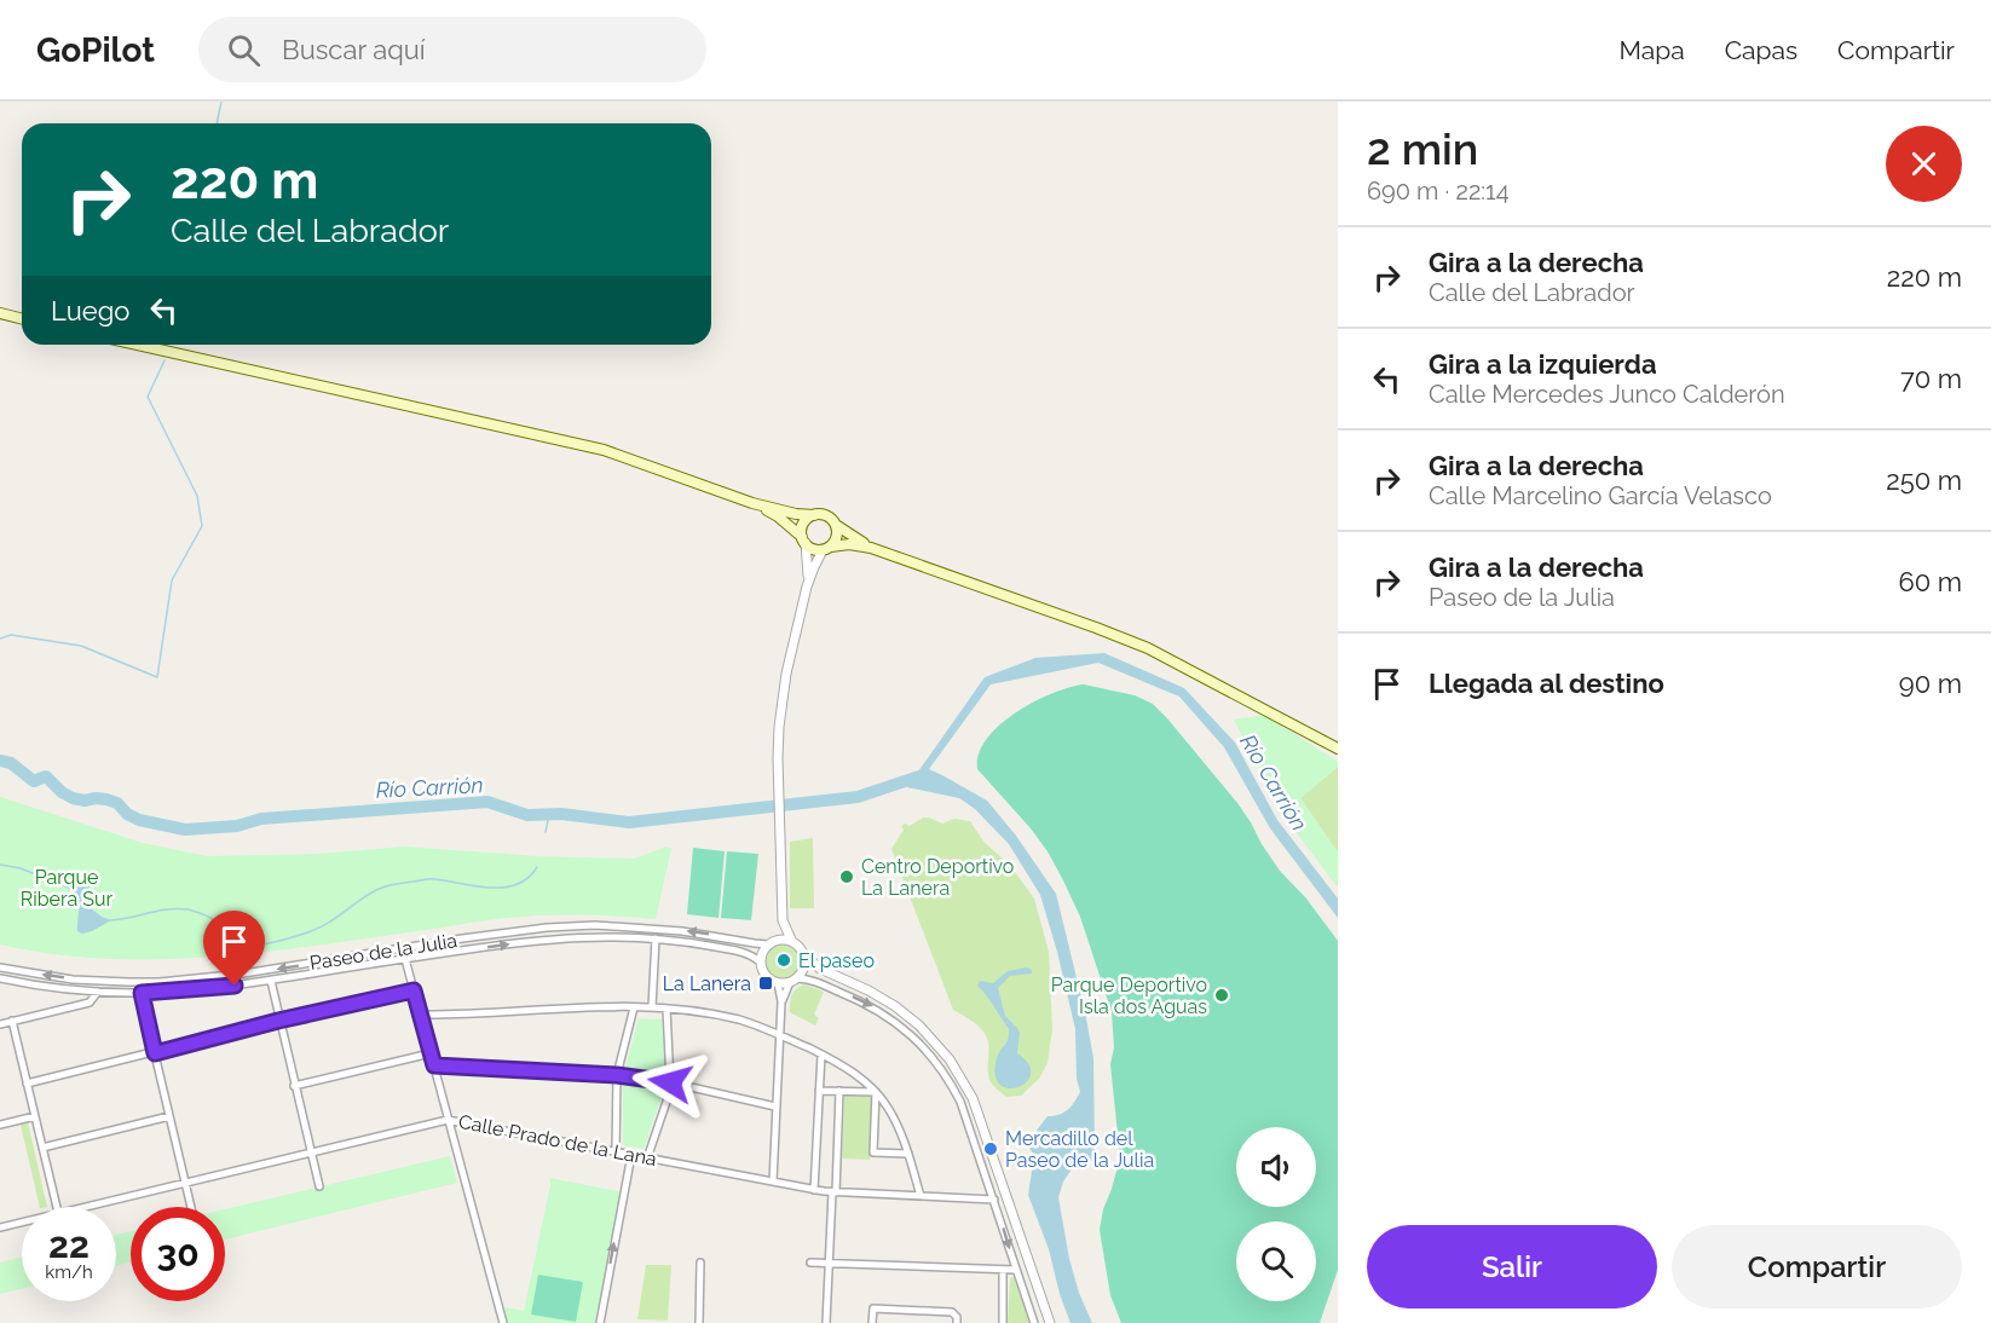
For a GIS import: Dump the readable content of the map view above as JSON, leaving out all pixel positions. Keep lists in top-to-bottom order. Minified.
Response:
{"streets":{"street":["Paseo de la Julia","Calle Prado de la Lana"]},"water":["Río Carrión"],"parks":["Parque Ribera Sur"],"places":{"other":["Centro Deportivo La Lanera","El paseo","Parque Deportivo Isla dos Aguas","Mercadillo del Paseo de la Julia"],"transit":["La Lanera"]},"page":{"header":"GoPilot","search":"Buscar aquí","nav":["Mapa","Capas","Compartir"],"heading":["2 min","690 m · 22:14"],"turn":["220 m","Calle del Labrador"],"list":[{"name":"Gira a la derecha","note":"Calle del Labrador","value":"220 m"},{"name":"Gira a la izquierda","note":"Calle Mercedes Junco Calderón","value":"70 m"},{"name":"Gira a la derecha","note":"Calle Marcelino García Velasco","value":"250 m"},{"name":"Gira a la derecha","note":"Paseo de la Julia","value":"60 m"},{"name":"Llegada al destino","value":"90 m"}],"then":"Luego","speed":"22 km/h","limit":"30","buttons":["Salir","Compartir"]}}
